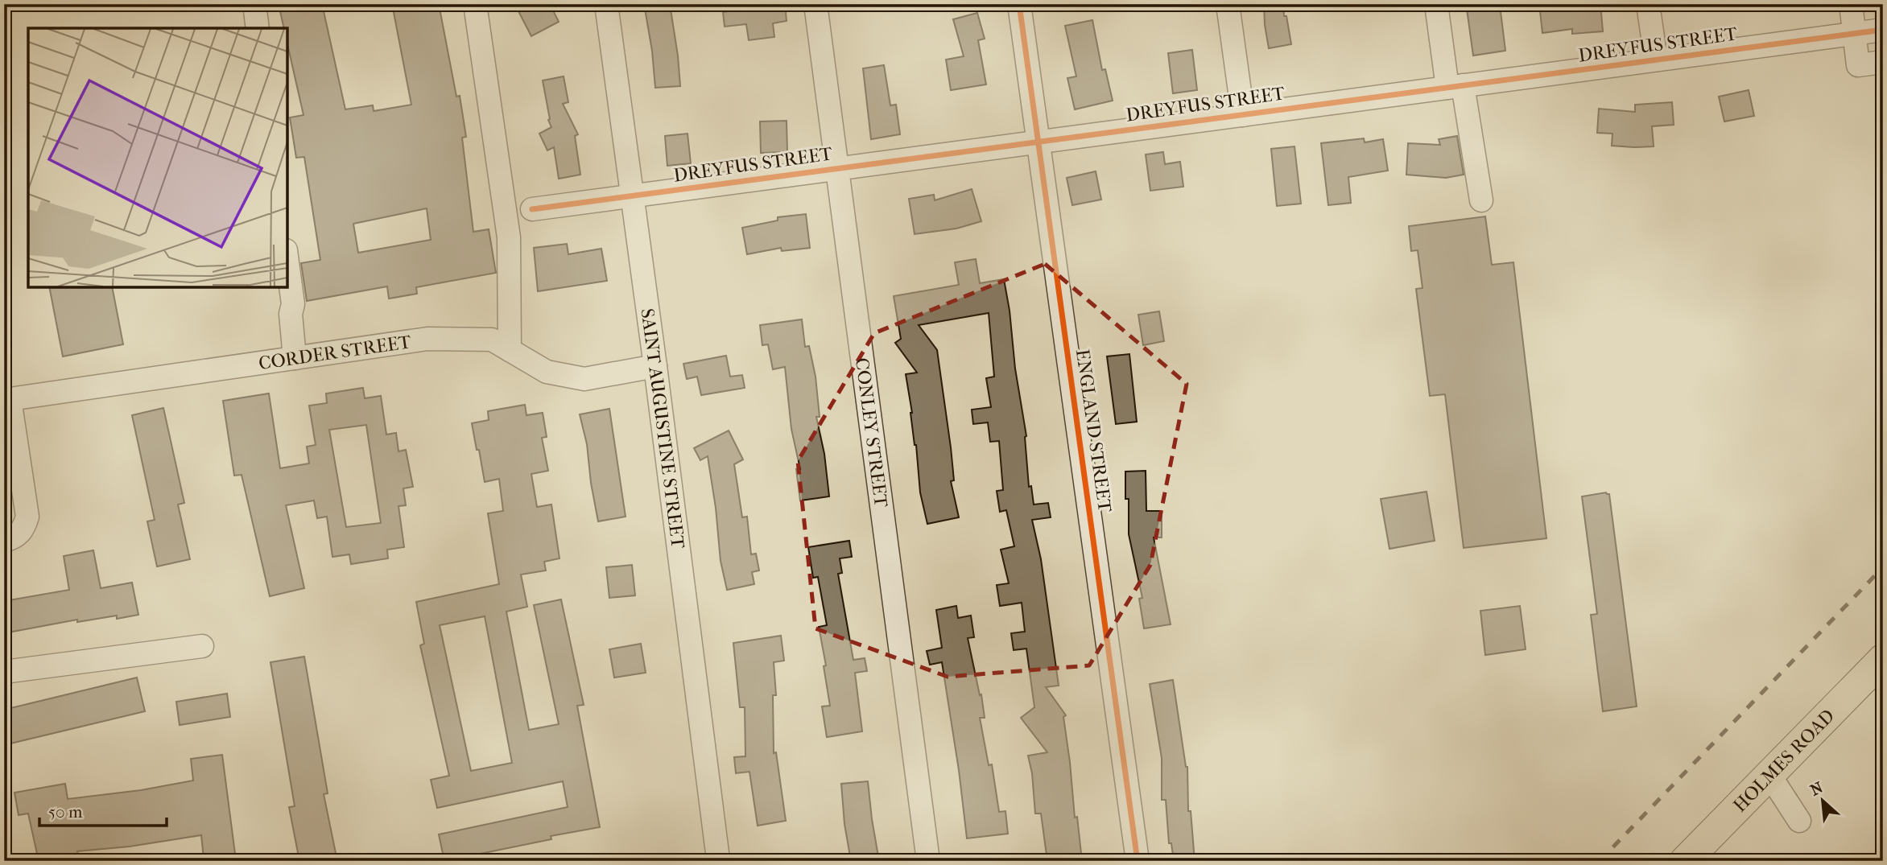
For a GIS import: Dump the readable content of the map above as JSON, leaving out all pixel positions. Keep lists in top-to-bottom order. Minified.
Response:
{"streets":{"main road":["HOLMES ROAD"],"street":["DREYFUS STREET","CORDER STREET","SAINT AUGUSTINE STREET","ENGLAND STREET","CONLEY STREET"]},"crossings":[["DREYFUS STREET","SAINT AUGUSTINE STREET"],["DREYFUS STREET","ENGLAND STREET"],["DREYFUS STREET","CONLEY STREET"],["CORDER STREET","SAINT AUGUSTINE STREET"]],"scale_bar":"50 m","north":"top left"}
